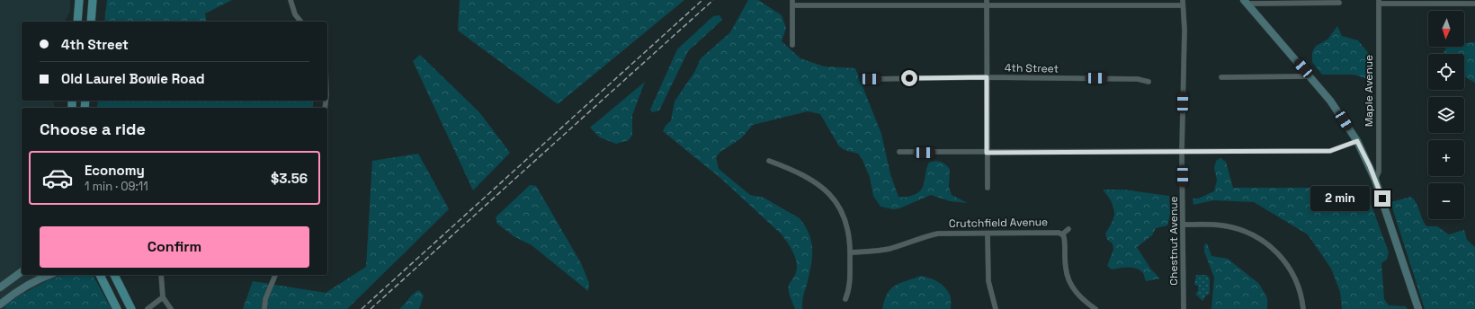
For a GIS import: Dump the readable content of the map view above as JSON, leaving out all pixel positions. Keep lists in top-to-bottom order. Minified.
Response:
{"streets":{"street":["4th Street","Maple Avenue","Crutchfield Avenue","Chestnut Avenue"]},"north":"bottom","page":{"map_buttons":["+","−"],"banner":["4th Street","Old Laurel Bowie Road"],"heading":"Choose a ride","list":[{"name":"Economy","note":"1 min · 09:11","value":"$3.56"}],"bubble":"2 min","buttons":"Confirm"}}
